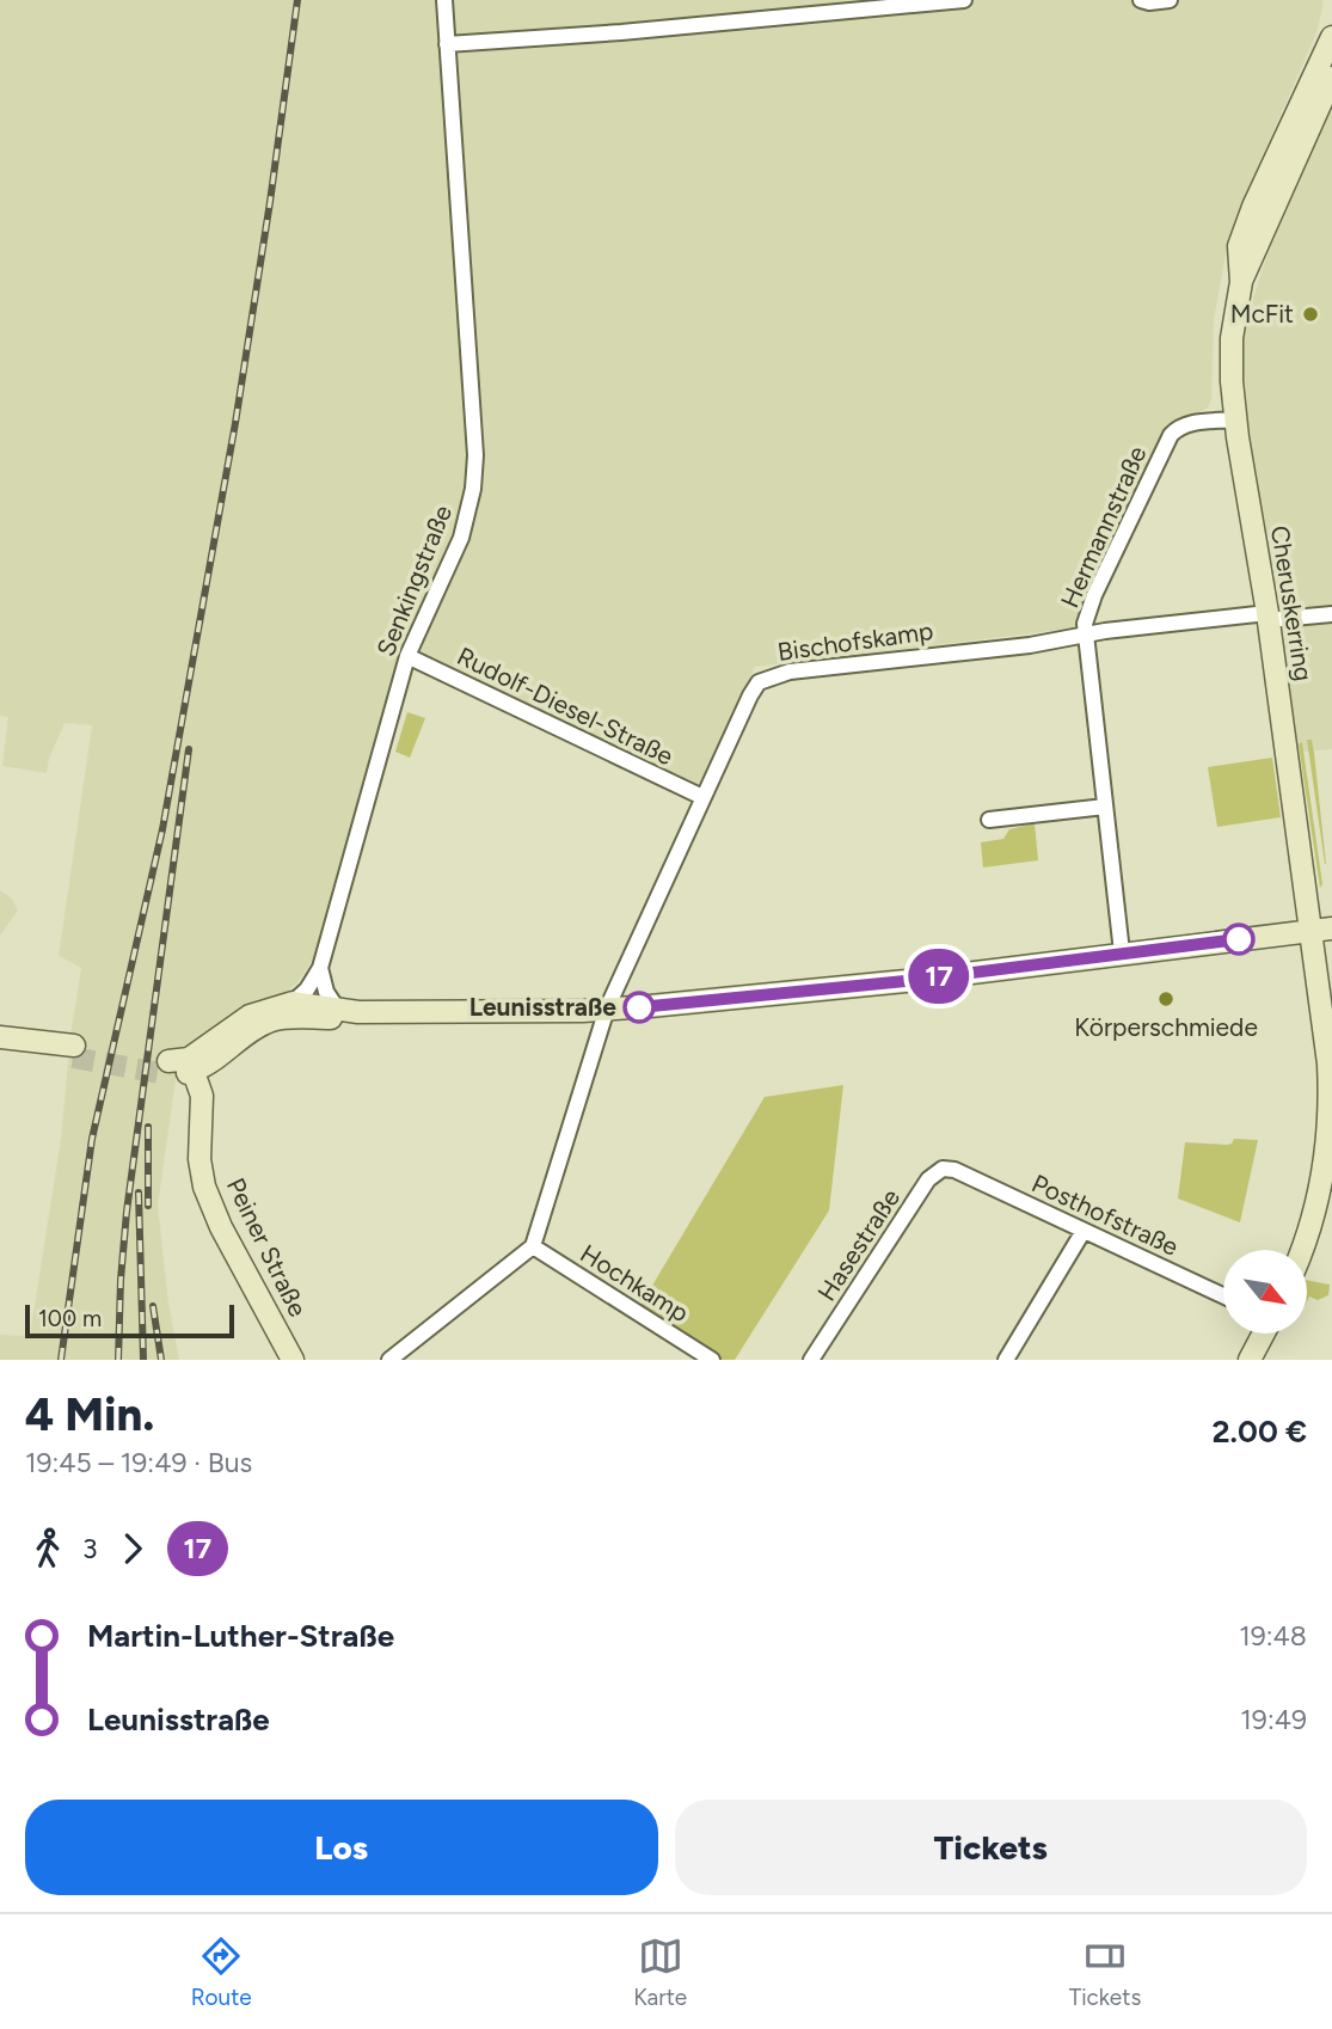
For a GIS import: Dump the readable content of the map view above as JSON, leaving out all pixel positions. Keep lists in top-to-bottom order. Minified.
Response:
{"streets":{"street":["Hermannstraße","Senkingstraße","Cheruskerring","Bischofskamp","Rudolf-Diesel-Straße","Posthofstraße","Hasestraße","Peiner Straße","Hochkamp"]},"crossings":[["Hermannstraße","Cheruskerring"],["Hermannstraße","Bischofskamp"],["Senkingstraße","Rudolf-Diesel-Straße"],["Cheruskerring","Bischofskamp"],["Bischofskamp","Rudolf-Diesel-Straße"],["Posthofstraße","Hasestraße"]],"places":["McFit","Körperschmiede","Leunisstraße"],"lines":["bus line 17"],"scale_bar":"100 m","north":"bottom right","page":{"on_map":"17","scale":"100 m","heading":["4 Min.","19:45 – 19:49 · Bus","2.00 €"],"legs":["3","17"],"list":[{"name":"Martin-Luther-Straße","value":"19:48"},{"name":"Leunisstraße","value":"19:49"}],"buttons":["Los","Tickets"],"tabs":["Route","Karte","Tickets"]}}
